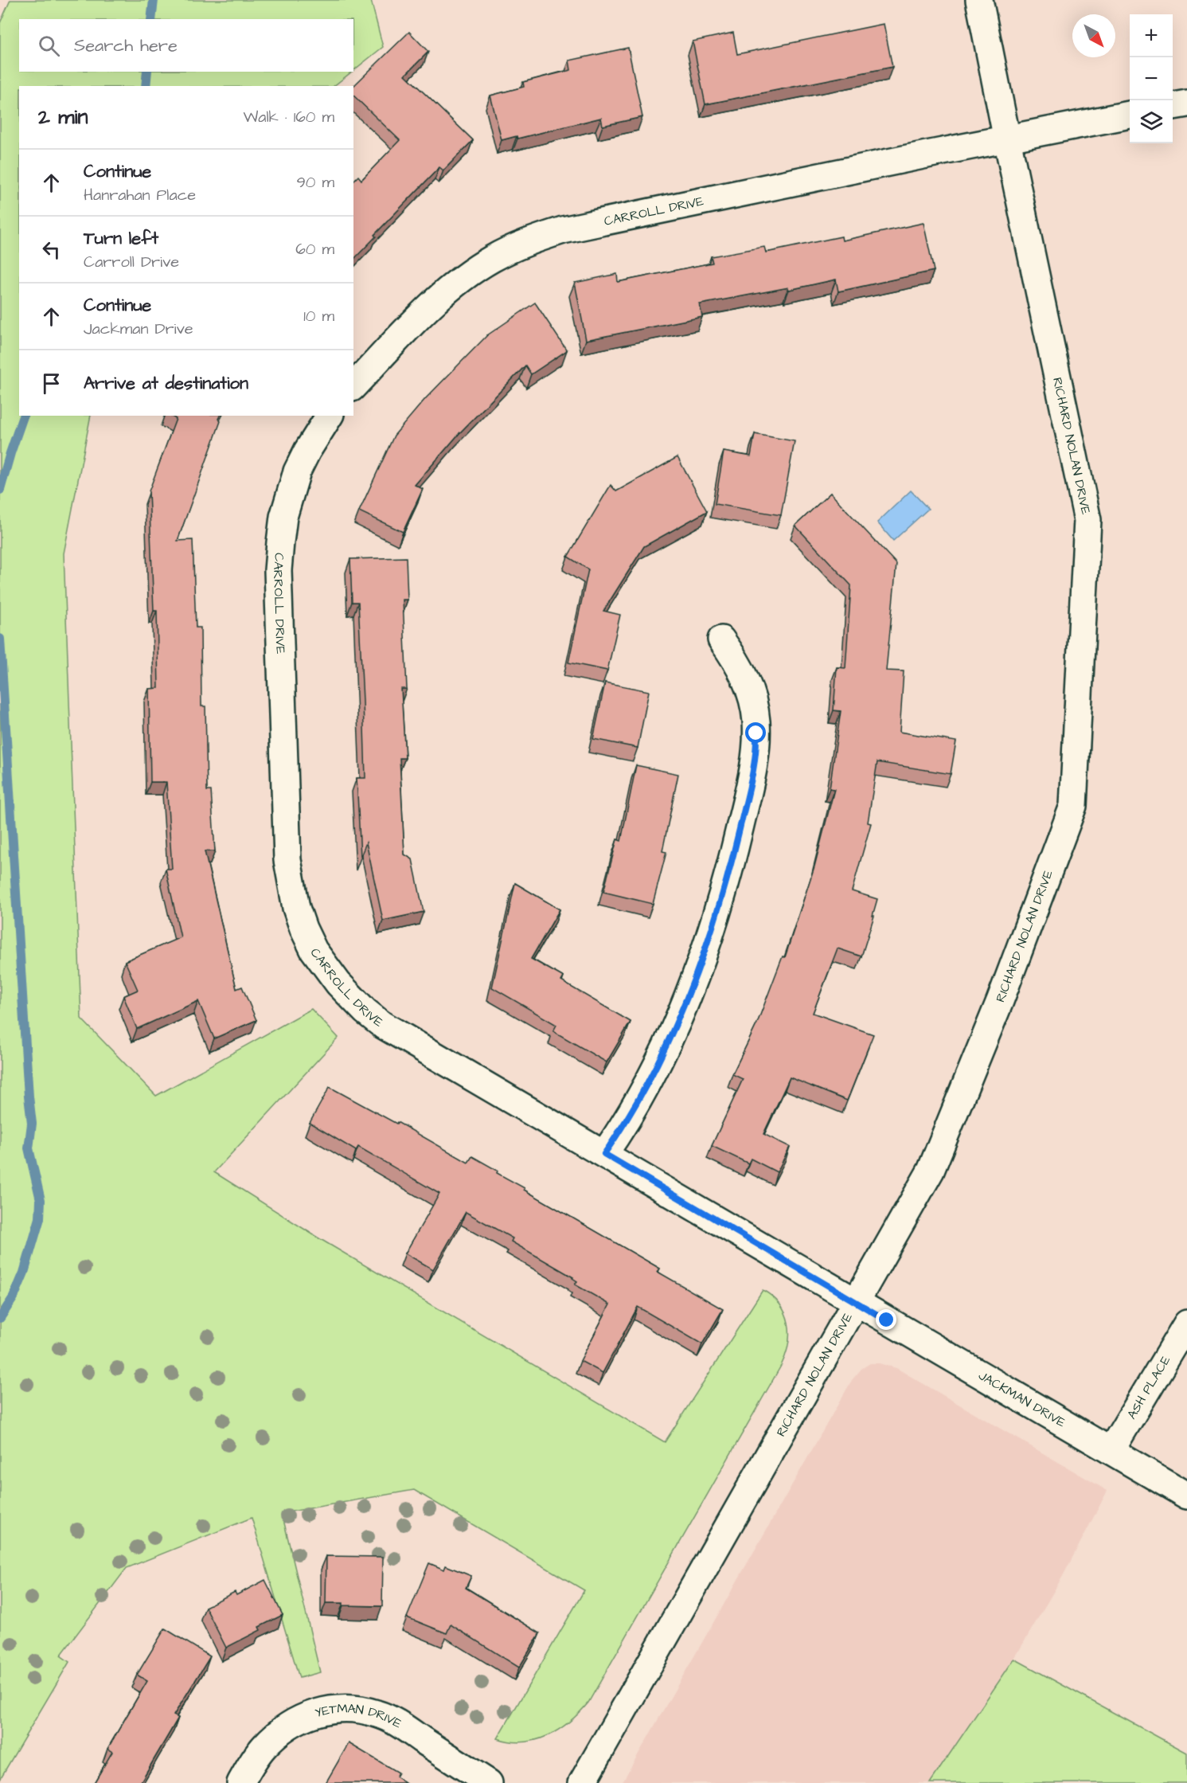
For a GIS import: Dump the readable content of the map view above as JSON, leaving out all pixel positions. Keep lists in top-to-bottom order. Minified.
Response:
{"streets":{"street":["CARROLL DRIVE","RICHARD NOLAN DRIVE","ASH PLACE","JACKMAN DRIVE","YETMAN DRIVE"]},"crossings":[["CARROLL DRIVE","RICHARD NOLAN DRIVE"],["CARROLL DRIVE","JACKMAN DRIVE"],["RICHARD NOLAN DRIVE","JACKMAN DRIVE"],["ASH PLACE","JACKMAN DRIVE"]],"north":"bottom right","page":{"map_buttons":["+","−"],"search":"Search here","heading":["2 min","Walk · 160 m"],"list":[["Continue","Hanrahan Place","90 m"],["Turn left","Carroll Drive","60 m"],["Continue","Jackman Drive","10 m"],"Arrive at destination"]}}
